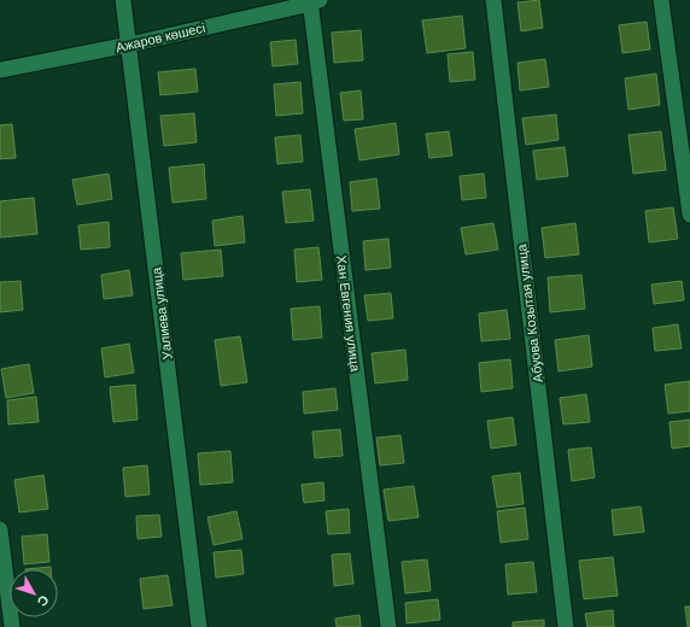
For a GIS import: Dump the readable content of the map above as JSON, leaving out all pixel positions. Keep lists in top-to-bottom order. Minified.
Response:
{"streets":{"street":["Ажаров көшесі","Уалиева улица","Хан Евгения улица","Абуова Козытая улица"]},"crossings":[["Ажаров көшесі","Уалиева улица"],["Ажаров көшесі","Хан Евгения улица"]],"north":"bottom right"}
